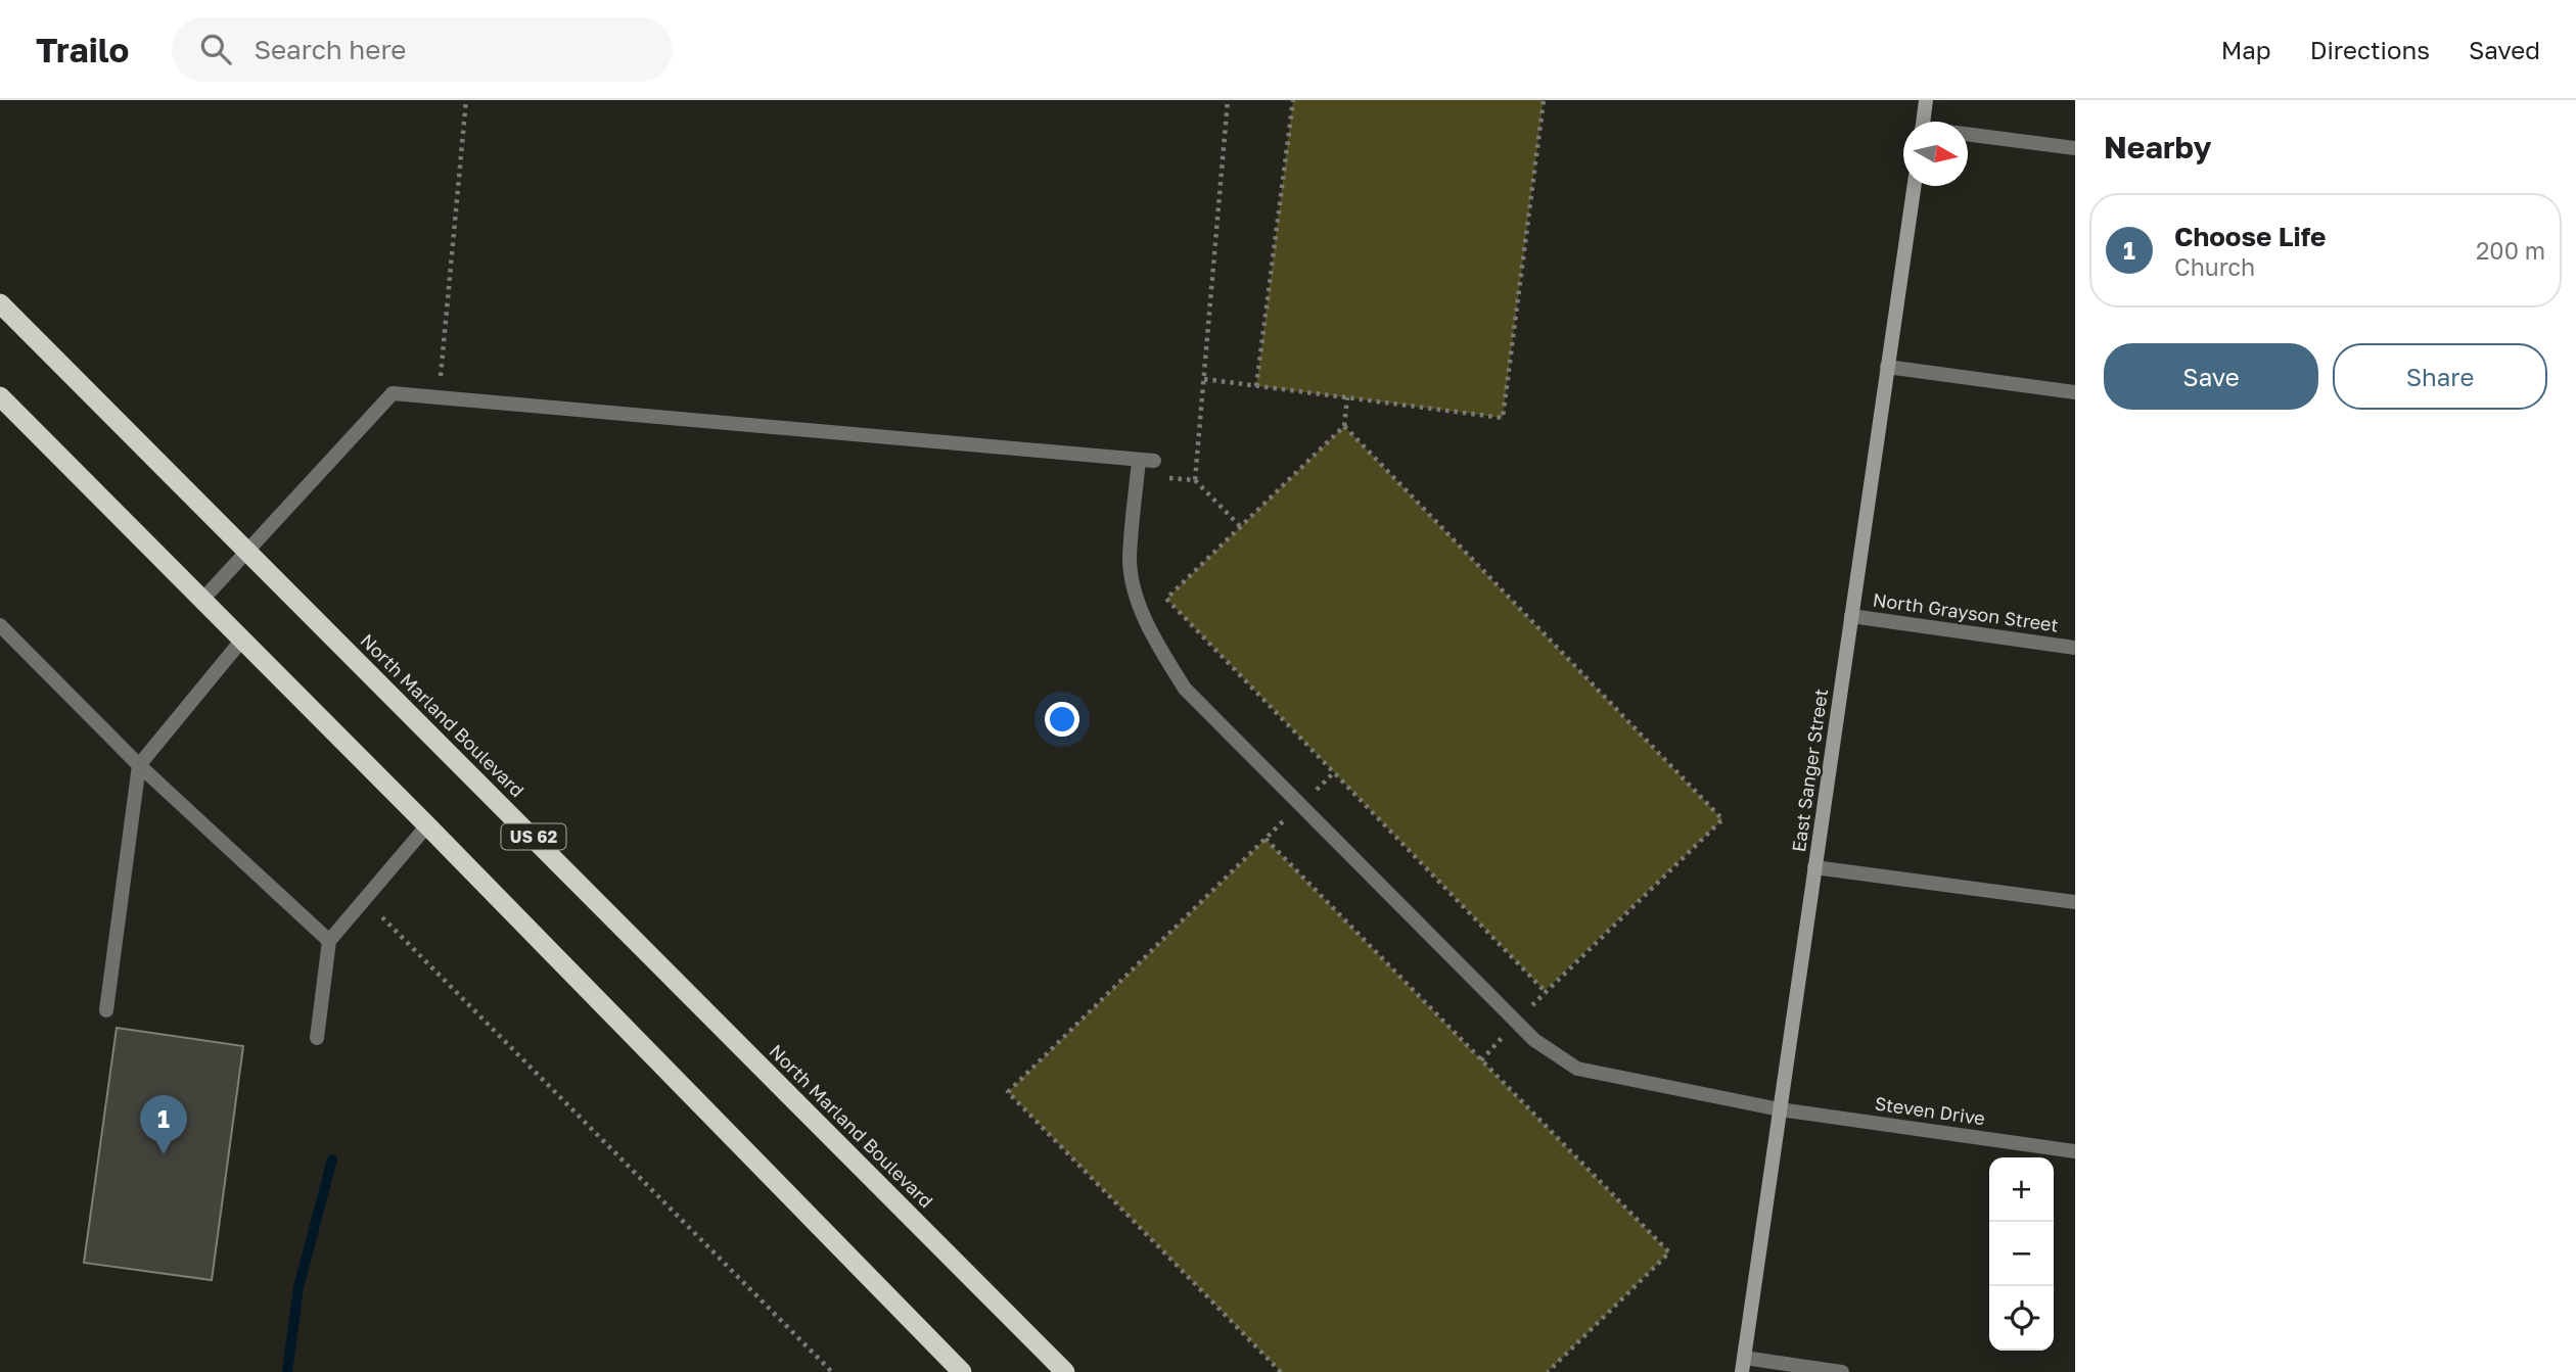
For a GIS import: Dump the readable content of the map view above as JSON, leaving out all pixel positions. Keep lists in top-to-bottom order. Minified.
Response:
{"streets":{"highway":["North Marland Boulevard","US 62"],"main road":["East Sanger Street"],"street":["North Grayson Street","Steven Drive"]},"crossings":[["North Grayson Street","East Sanger Street"],["East Sanger Street","Steven Drive"]],"north":"right","page":{"header":"Trailo","search":"Search here","nav":["Map","Directions","Saved"],"heading":"Nearby","list":[{"mark":"1","name":"Choose Life","note":"Church","value":"200 m"}],"buttons":["Save","Share"],"pins":"1","map_buttons":["+","−"]}}
